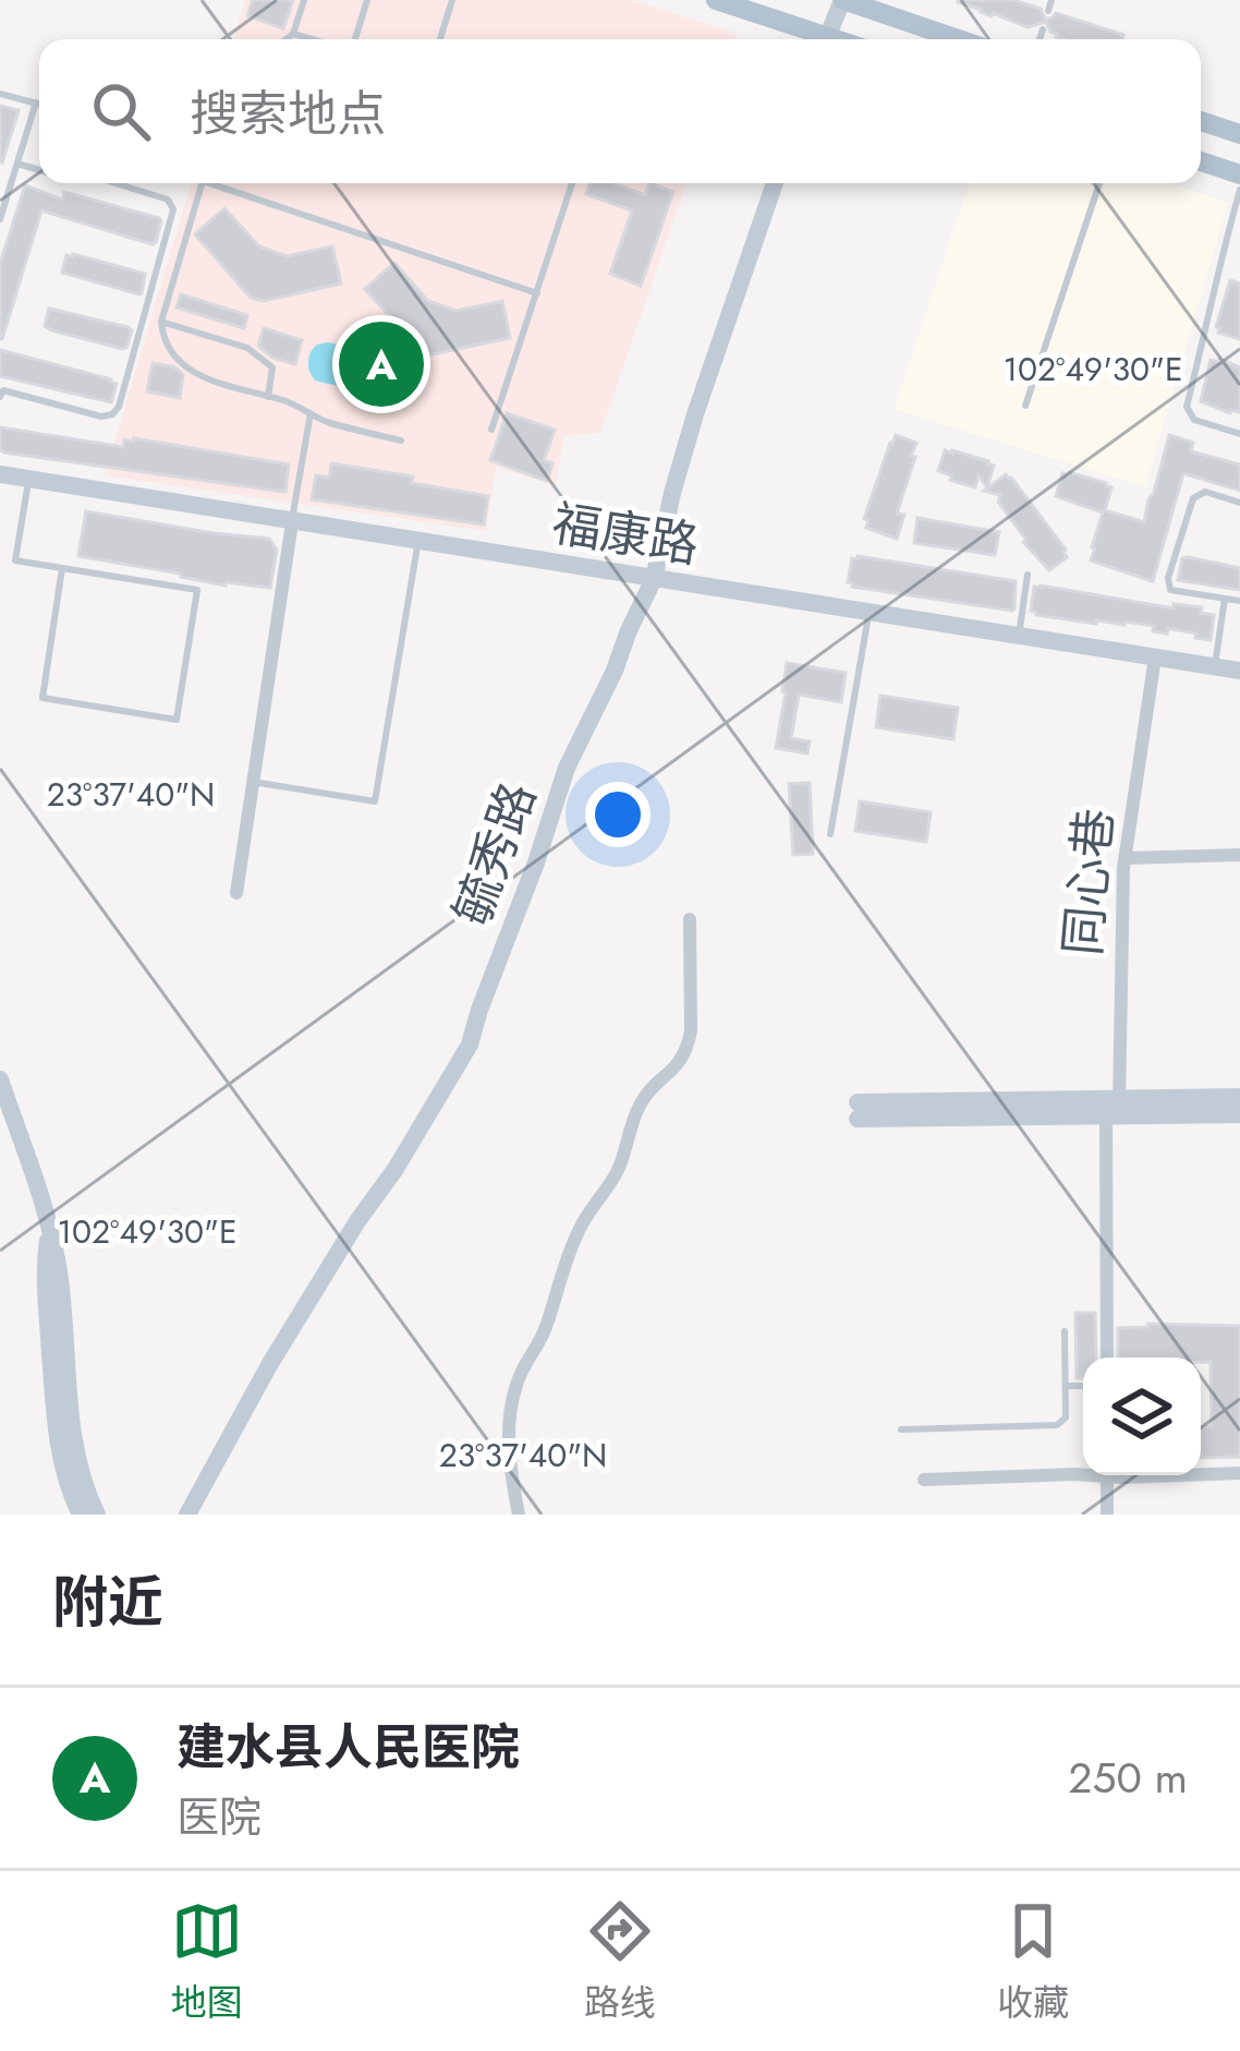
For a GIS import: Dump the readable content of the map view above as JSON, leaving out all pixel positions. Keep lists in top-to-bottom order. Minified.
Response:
{"streets":{"street":["福康路","毓秀路","同心巷"]},"crossings":[["福康路","毓秀路"],["福康路","同心巷"]],"page":{"search":"搜索地点","pins":"A","heading":"附近","list":[{"mark":"A","name":"建水县人民医院","note":"医院","value":"250 m"}],"nav":["地图","路线","收藏"]},"coordinates":["102°49'30\"E","23°37'40\"N"]}
